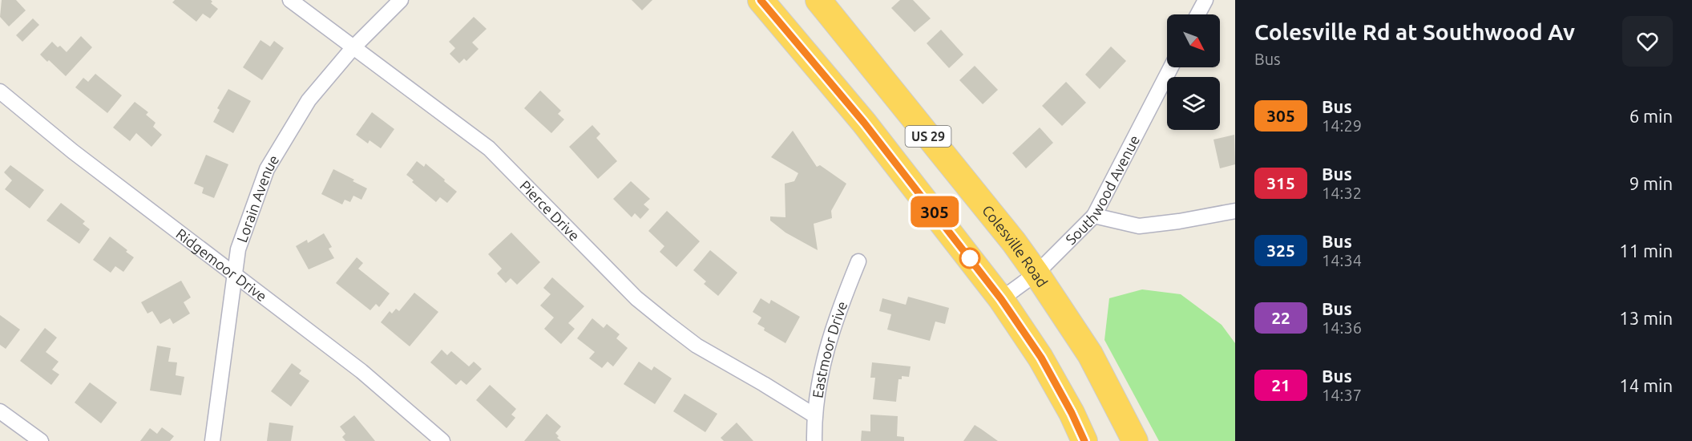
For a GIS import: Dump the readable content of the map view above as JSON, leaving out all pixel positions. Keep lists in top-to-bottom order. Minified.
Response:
{"streets":{"highway":["US 29","Colesville Road"],"street":["Southwood Avenue","Lorain Avenue","Pierce Drive","Ridgemoor Drive","Eastmoor Drive"]},"crossings":[["US 29","Southwood Avenue"],["Southwood Avenue","Colesville Road"],["Lorain Avenue","Pierce Drive"],["Lorain Avenue","Ridgemoor Drive"],["Pierce Drive","Eastmoor Drive"]],"lines":["bus line 305"],"north":"bottom right","page":{"on_map":"305","heading":["Colesville Rd at Southwood Av","Bus"],"list":[{"mark":"305","name":"Bus","note":"14:29","value":"6 min"},{"mark":"315","name":"Bus","note":"14:32","value":"9 min"},{"mark":"325","name":"Bus","note":"14:34","value":"11 min"},{"mark":"22","name":"Bus","note":"14:36","value":"13 min"},{"mark":"21","name":"Bus","note":"14:37","value":"14 min"}]}}
